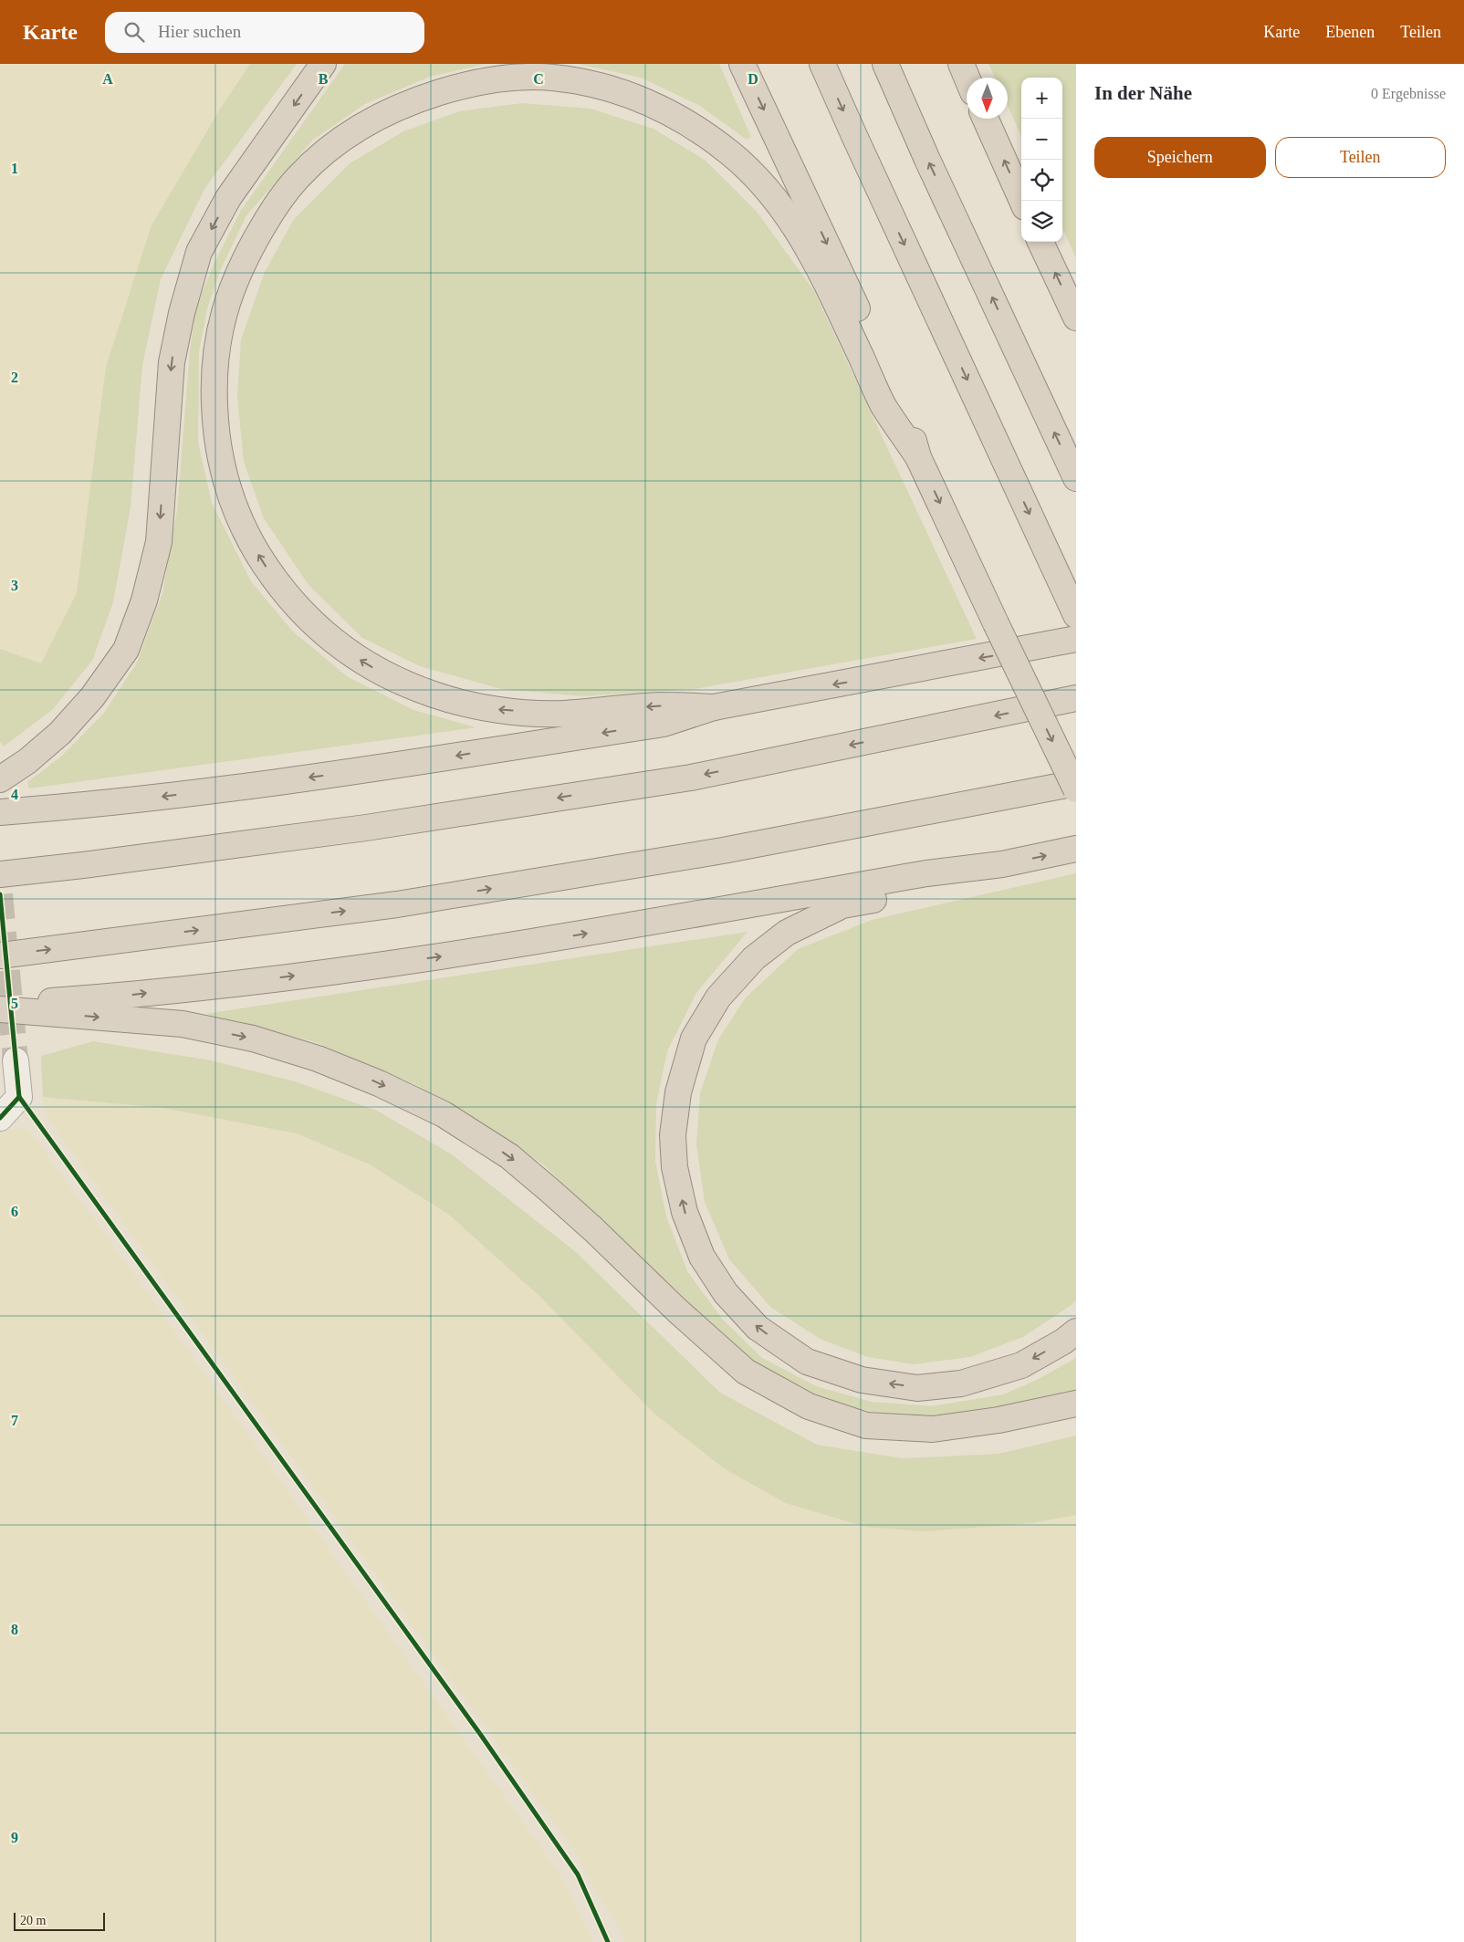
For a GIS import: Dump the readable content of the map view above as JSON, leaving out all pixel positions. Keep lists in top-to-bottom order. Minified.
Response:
{"scale_bar":"20 m","north":"bottom","page":{"header":"Karte","search":"Hier suchen","nav":["Karte","Ebenen","Teilen"],"heading":["In der Nähe","0 Ergebnisse"],"map_buttons":["+","−"],"buttons":["Speichern","Teilen"],"scale":"20 m"},"grid":{"columns":["A","B","C","D"],"rows":["1","2","3","4","5","6","7","8","9"]}}
